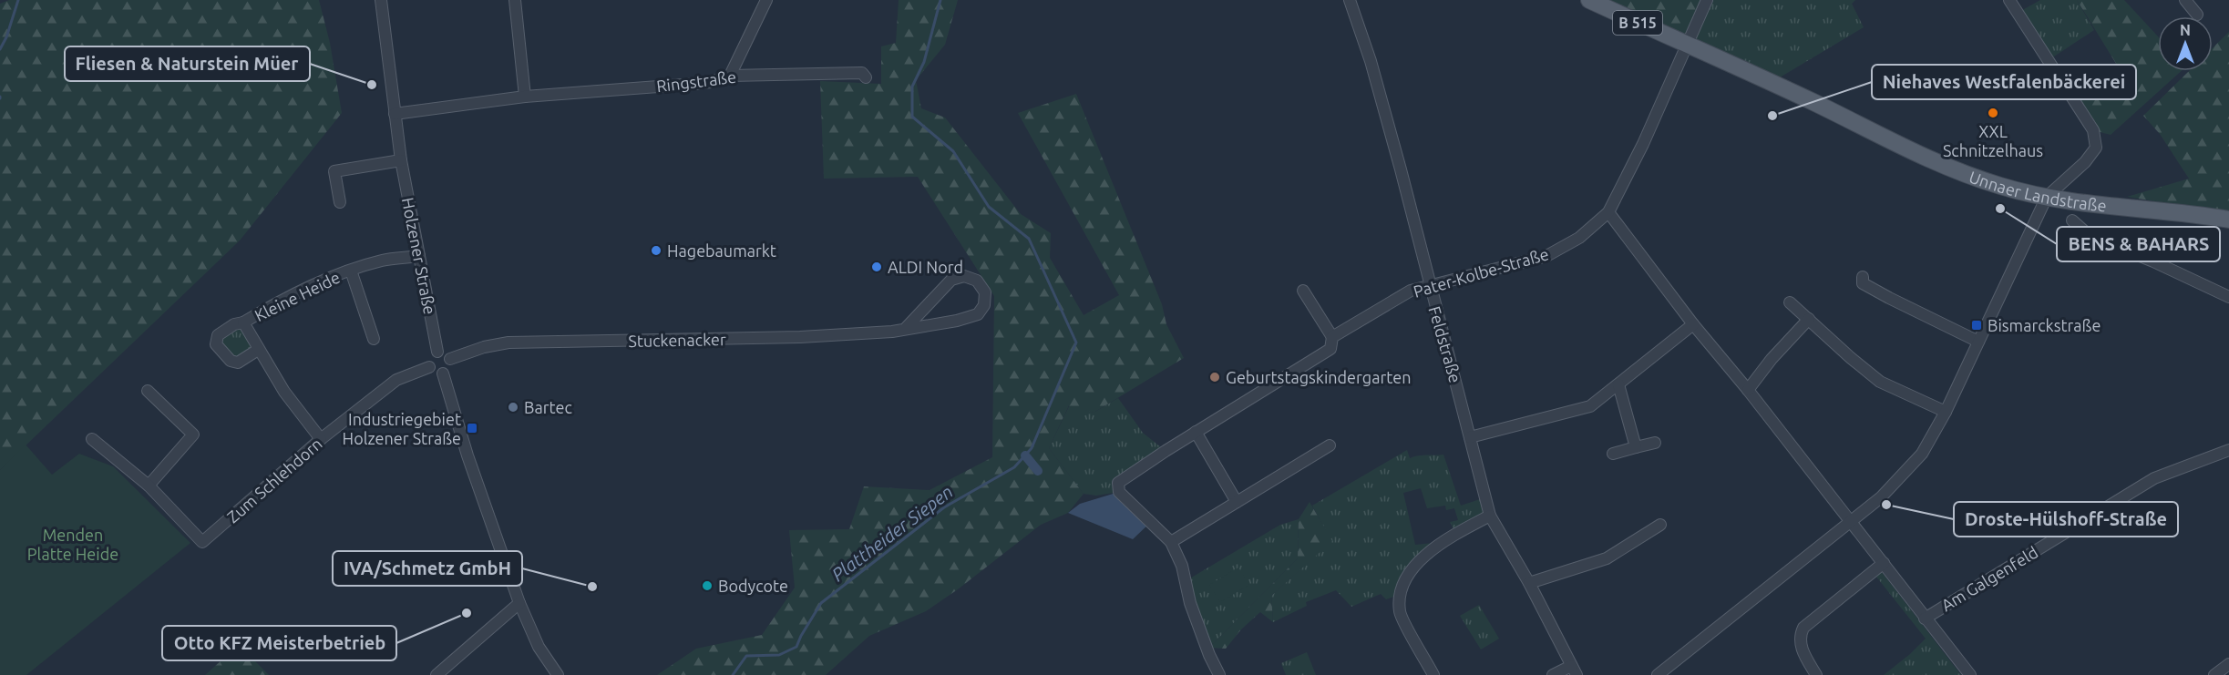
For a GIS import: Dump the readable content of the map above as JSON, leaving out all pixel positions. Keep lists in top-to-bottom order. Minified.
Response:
{"streets":{"main road":["B 515","Unnaer Landstraße"],"street":["Ringstraße","Holzener Straße","Pater-Kolbe-Straße","Kleine Heide","Stuckenacker","Feldstraße","Zum Schlehdorn","Am Galgenfeld"]},"crossings":[["Ringstraße","Holzener Straße"],["Unnaer Landstraße","Pater-Kolbe-Straße"],["Holzener Straße","Kleine Heide"],["Holzener Straße","Stuckenacker"],["Holzener Straße","Zum Schlehdorn"],["Pater-Kolbe-Straße","Feldstraße"],["Kleine Heide","Zum Schlehdorn"],["Stuckenacker","Zum Schlehdorn"]],"water":["Plattheider Siepen"],"parks":["Menden Platte Heide"],"places":{"other":["Fliesen & Naturstein Müer","XXL Schnitzelhaus","Niehaves Westfalenbäckerei","BENS & BAHARS","Hagebaumarkt","ALDI Nord","Geburtstagskindergarten","Bartec","Droste-Hülshoff-Straße","Bodycote","IVA/Schmetz GmbH","Otto KFZ Meisterbetrieb"],"transit":["Bismarckstraße","Industriegebiet Holzener Straße"]},"north":"top"}
